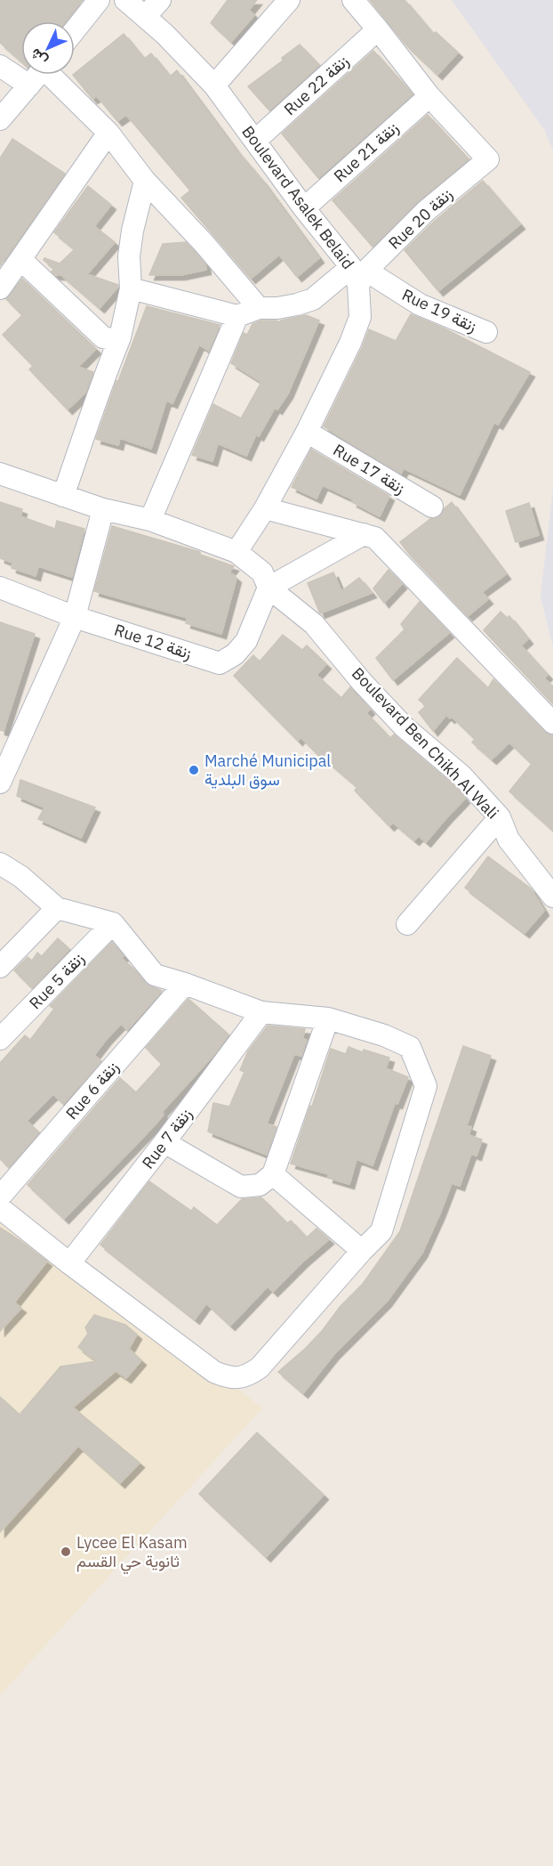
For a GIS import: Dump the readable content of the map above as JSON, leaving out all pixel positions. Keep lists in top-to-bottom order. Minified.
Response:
{"streets":{"street":["Rue 22 زنقة","Rue 21 زنقة","Boulevard Asalek Belaid","Rue 20 زنقة","Rue 19 زنقة","Rue 17 زنقة","Rue 12 زنقة","Boulevard Ben Chikh Al Wali","Rue 5 زنقة","Rue 6 زنقة","Rue 7 زنقة"]},"crossings":[["Rue 22 زنقة","Boulevard Asalek Belaid"],["Rue 21 زنقة","Boulevard Asalek Belaid"],["Rue 21 زنقة","Rue 20 زنقة"],["Boulevard Asalek Belaid","Rue 20 زنقة"],["Boulevard Asalek Belaid","Rue 19 زنقة"],["Boulevard Asalek Belaid","Rue 17 زنقة"],["Boulevard Asalek Belaid","Boulevard Ben Chikh Al Wali"],["Rue 20 زنقة","Rue 19 زنقة"],["Rue 12 زنقة","Boulevard Ben Chikh Al Wali"]],"places":["Marché Municipal سوق البلدية","Lycee El Kasam ثانوية حي القسم"],"north":"bottom left"}
